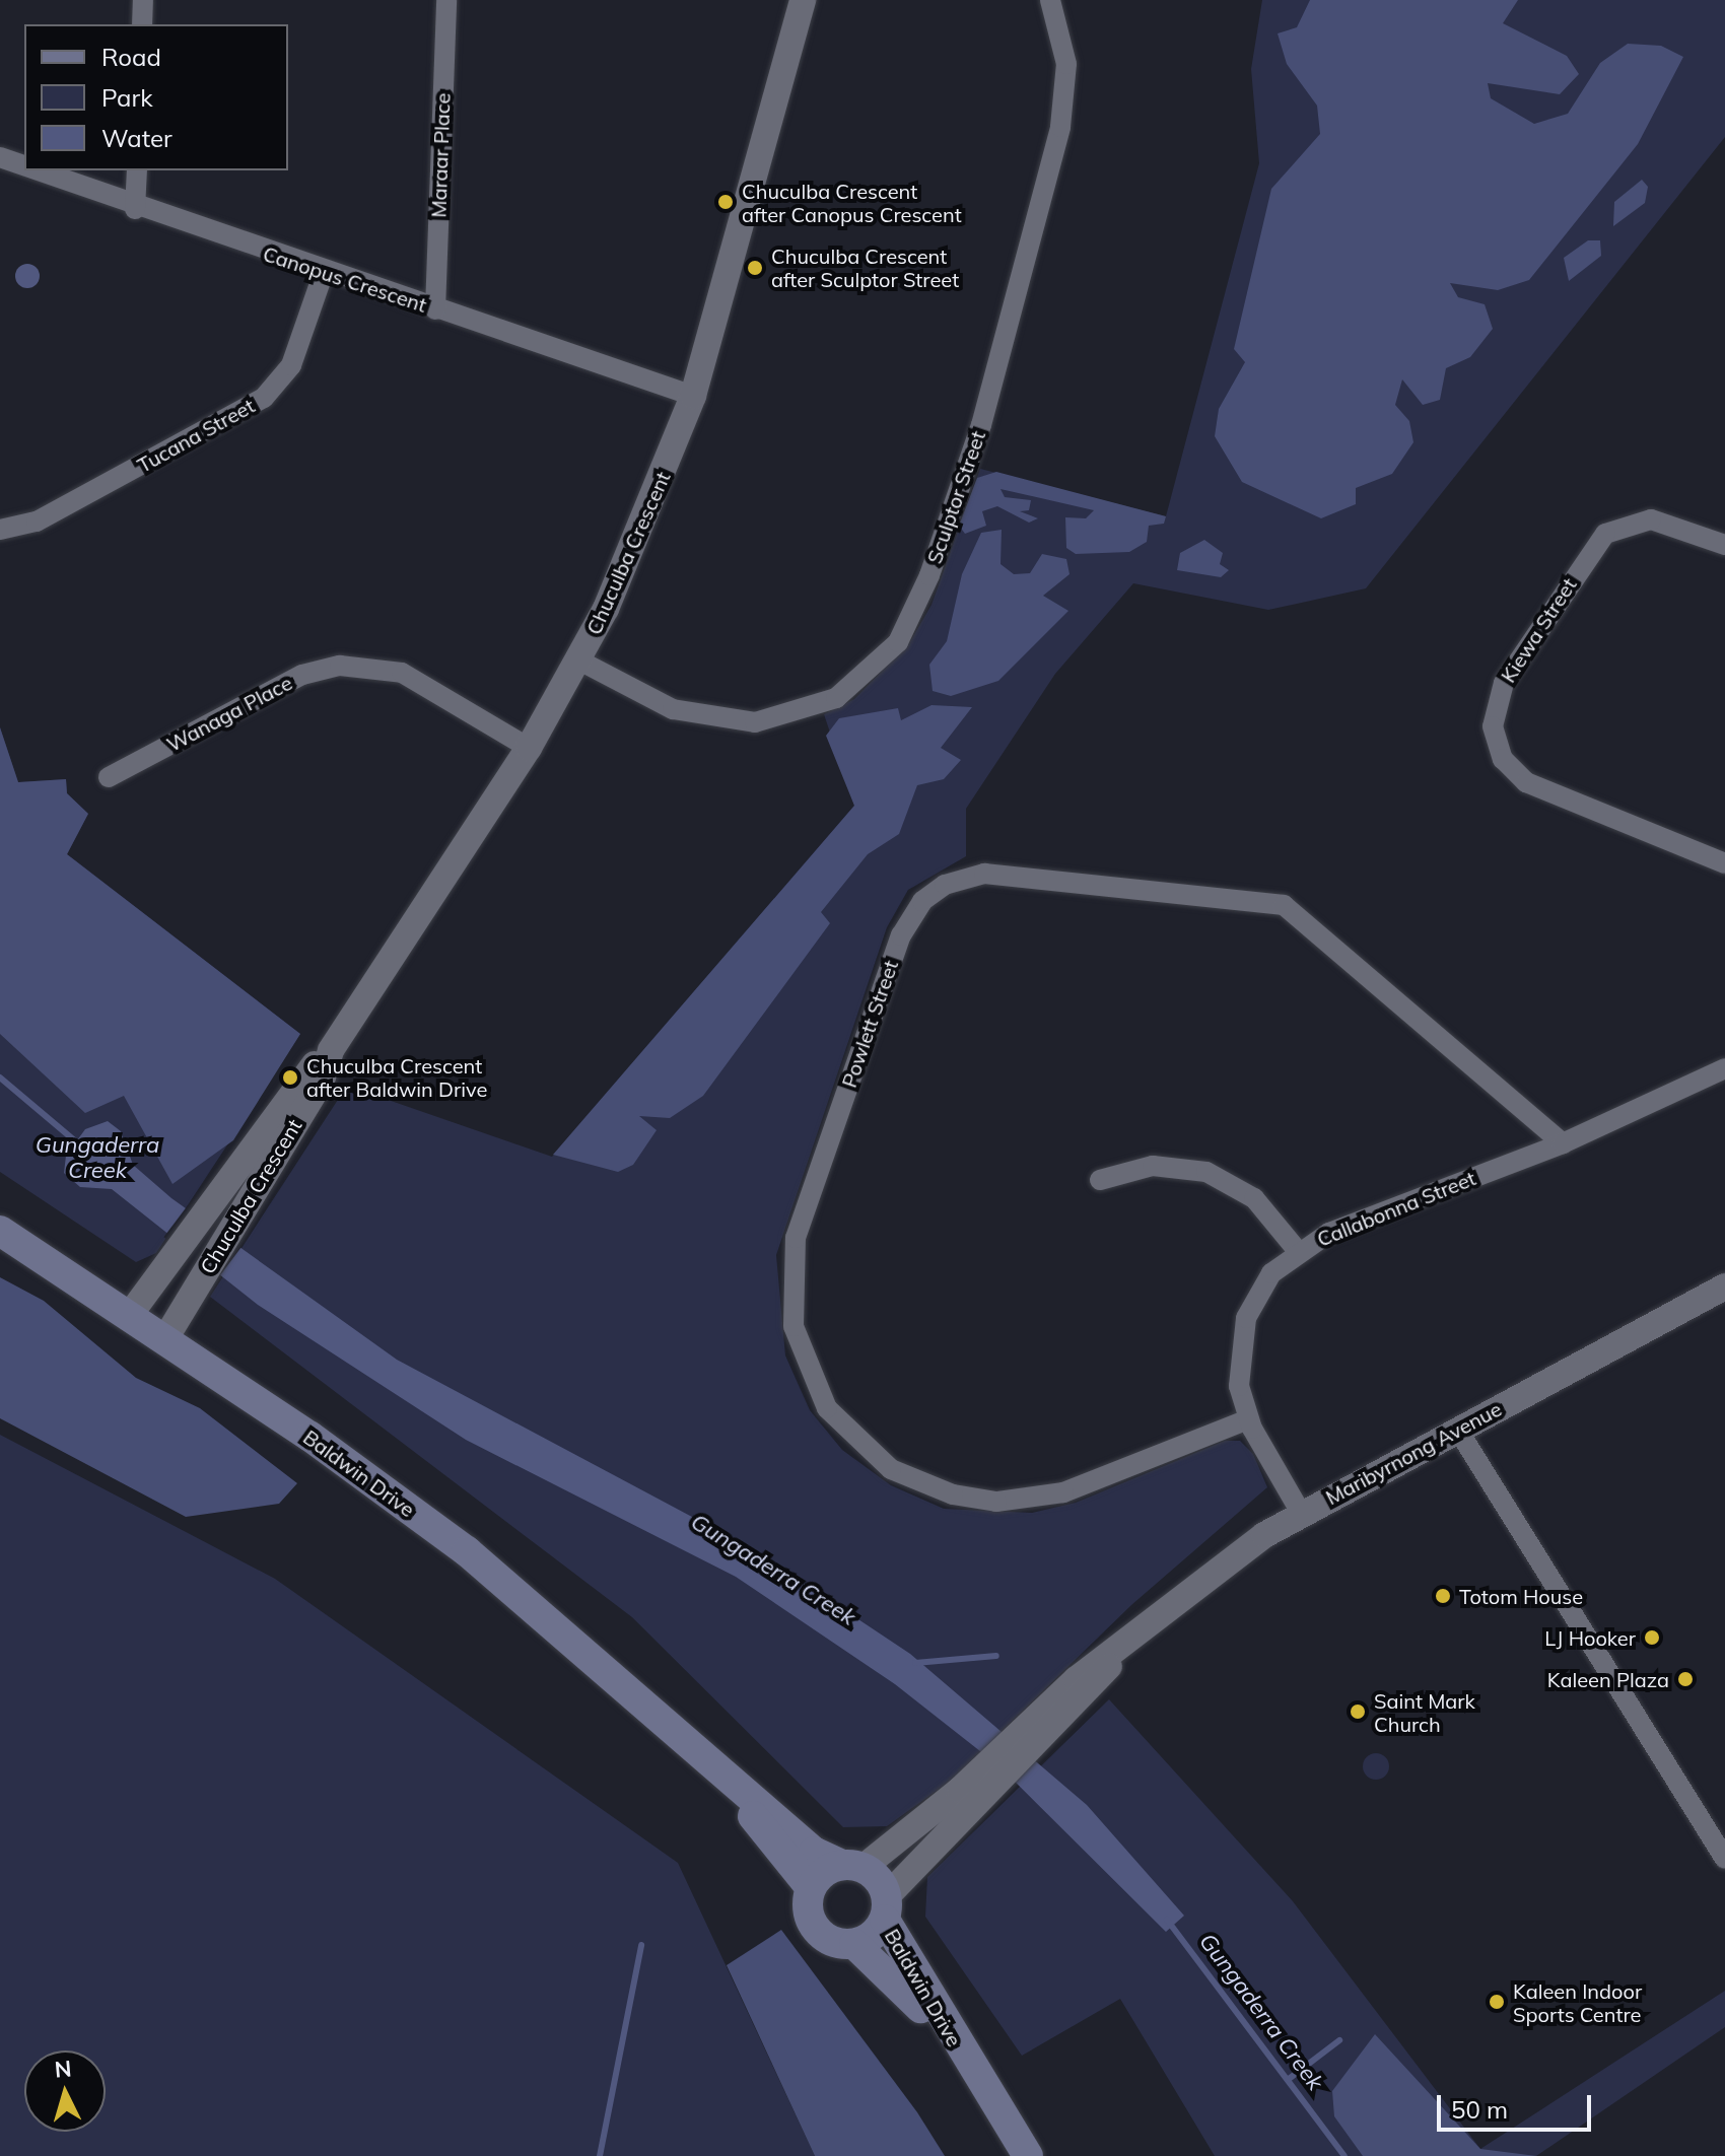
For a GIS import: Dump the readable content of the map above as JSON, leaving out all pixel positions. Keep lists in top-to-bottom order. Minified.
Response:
{"streets":{"main road":["Baldwin Drive"],"street":["Maraar Place","Canopus Crescent","Tucana Street","Sculptor Street","Chuculba Crescent","Kiewa Street","Wanaga Place","Powlett Street","Callabonna Street","Maribyrnong Avenue"]},"crossings":[["Maraar Place","Canopus Crescent"],["Canopus Crescent","Tucana Street"],["Canopus Crescent","Chuculba Crescent"],["Sculptor Street","Chuculba Crescent"],["Chuculba Crescent","Wanaga Place"],["Chuculba Crescent","Baldwin Drive"],["Powlett Street","Callabonna Street"],["Callabonna Street","Maribyrnong Avenue"],["Maribyrnong Avenue","Baldwin Drive"]],"water":["Gungaderra Creek"],"places":["Chuculba Crescent after Canopus Crescent","Chuculba Crescent after Sculptor Street","Chuculba Crescent after Baldwin Drive","Totom House","LJ Hooker","Kaleen Plaza","Saint Mark Church","Kaleen Indoor Sports Centre"],"legend":["Road","Park","Water"],"scale_bar":"50 m","north":"top"}
